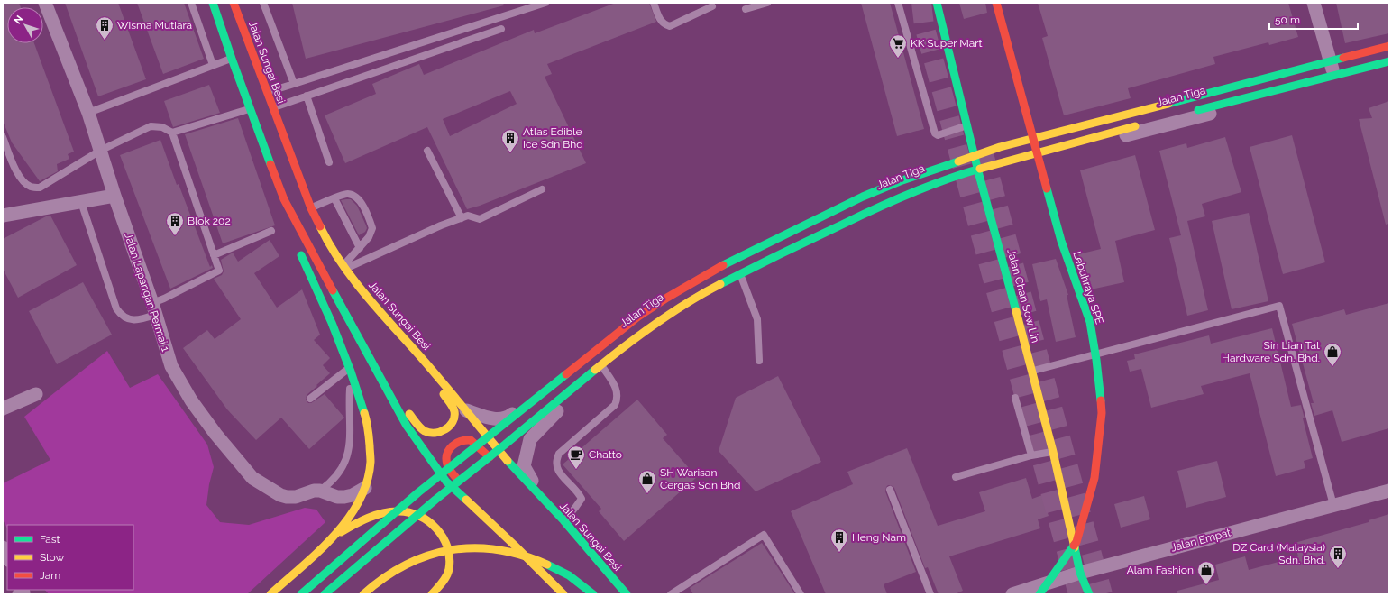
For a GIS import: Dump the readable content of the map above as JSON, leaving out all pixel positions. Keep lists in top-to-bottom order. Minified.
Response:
{"streets":{"main road":["Jalan Sungai Besi","Lebuhraya SPE","Jalan Chan Sow Lin"],"street":["Jalan Tiga","Jalan Lapangan Permai 1","Jalan Empat"]},"crossings":[["Jalan Sungai Besi","Jalan Tiga"],["Jalan Tiga","Jalan Chan Sow Lin"],["Jalan Chan Sow Lin","Jalan Empat"]],"places":{"building":["Wisma Mutiara","Atlas Edible Ice Sdn Bhd","Blok 202","Heng Nam","DZ Card (Malaysia) Sdn. Bhd."],"supermarket":["KK Super Mart"],"shop":["Sin Lian Tat Hardware Sdn. Bhd.","SH Warisan Cergas Sdn Bhd","Alam Fashion"],"cafe":["Chatto"]},"legend":["Fast","Slow","Jam"],"scale_bar":"50 m","north":"top left"}
